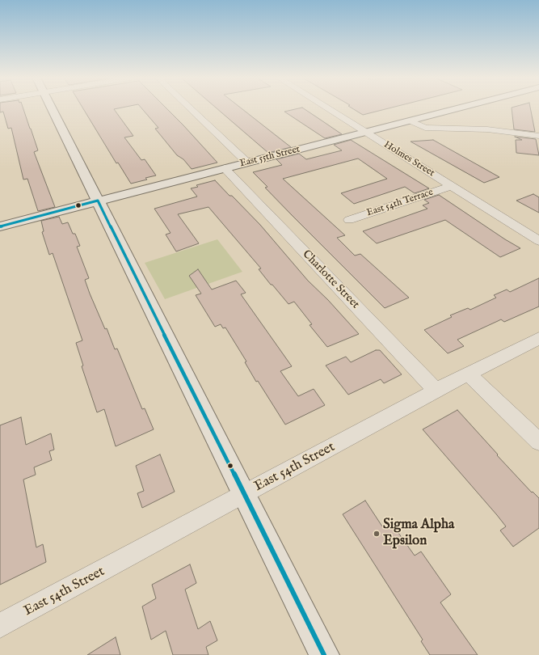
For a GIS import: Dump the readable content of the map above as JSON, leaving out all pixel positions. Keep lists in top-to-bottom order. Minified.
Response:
{"streets":{"main road":["East 55th Street"],"street":["Holmes Street","East 54th Terrace","Charlotte Street","East 54th Street"]},"crossings":[["East 55th Street","Holmes Street"],["East 55th Street","Charlotte Street"],["Holmes Street","East 54th Terrace"],["Charlotte Street","East 54th Street"]],"places":["Sigma Alpha Epsilon"]}
